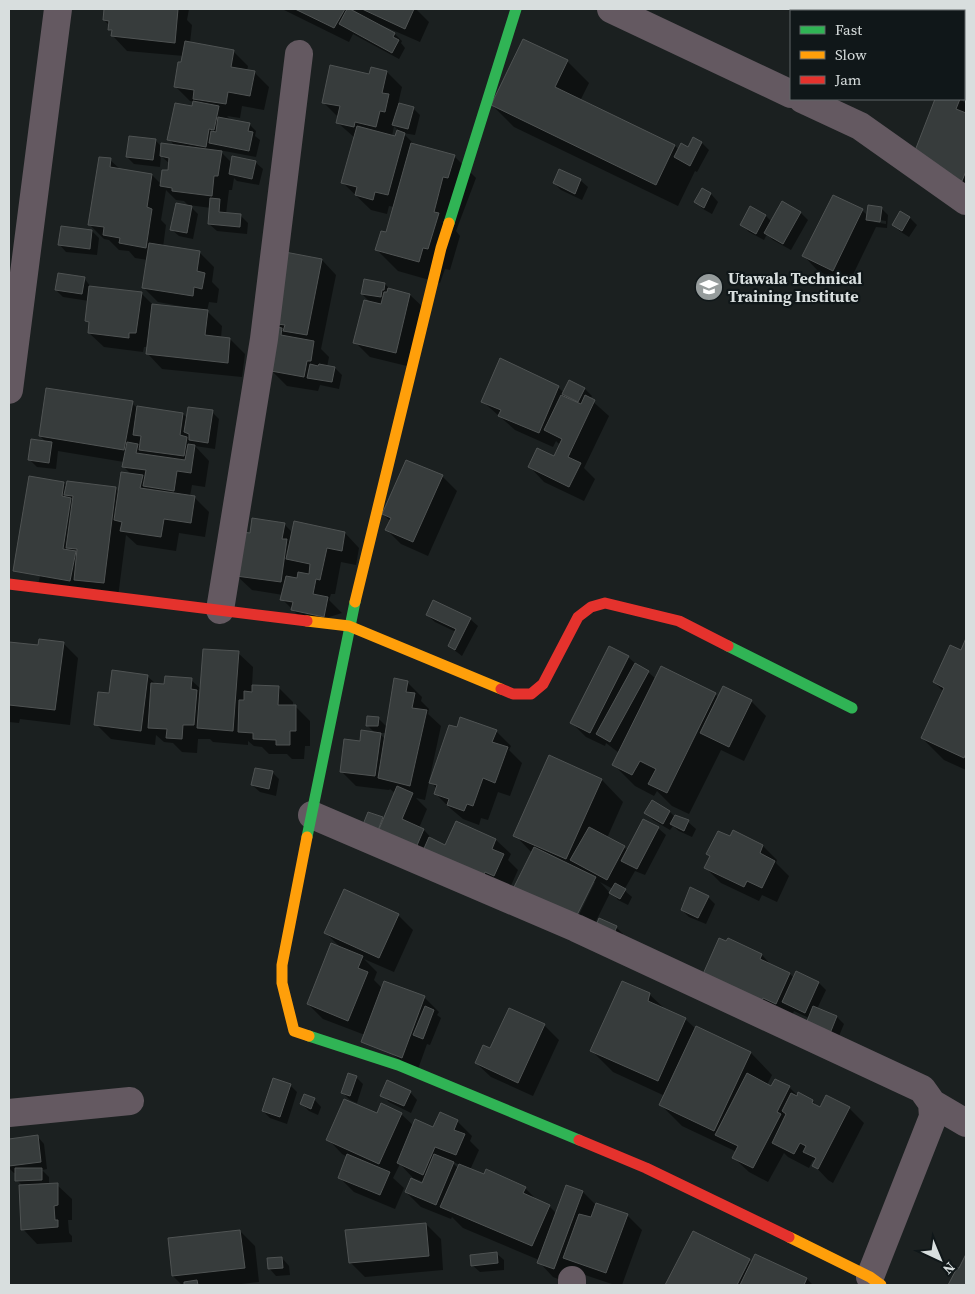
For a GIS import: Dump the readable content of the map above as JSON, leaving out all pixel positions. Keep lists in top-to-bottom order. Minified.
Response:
{"places":{"school or university":["Utawala Technical Training Institute"]},"legend":["Fast","Slow","Jam"],"north":"bottom right"}
